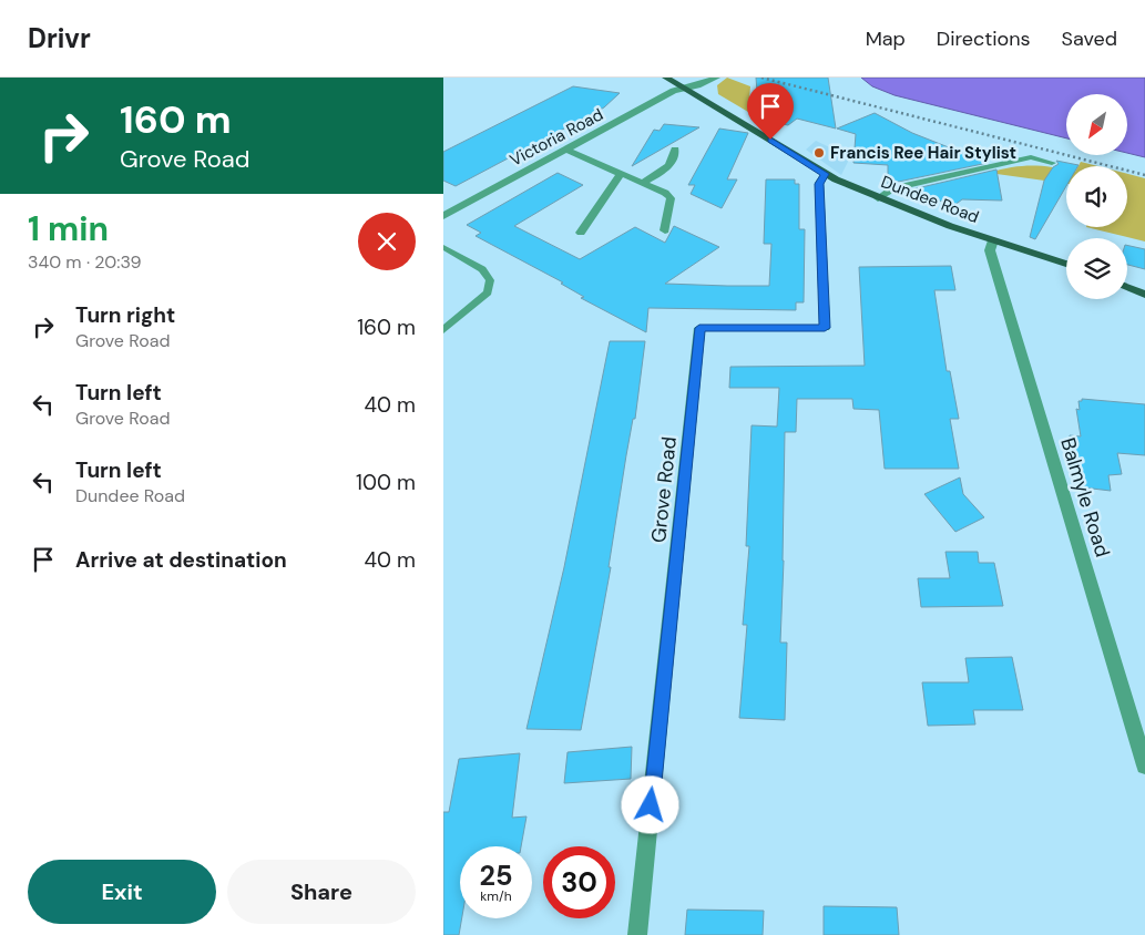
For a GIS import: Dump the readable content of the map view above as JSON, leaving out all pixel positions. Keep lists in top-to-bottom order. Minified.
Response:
{"streets":{"main road":["Dundee Road"],"street":["Victoria Road","Grove Road","Balmyle Road"]},"crossings":[["Victoria Road","Dundee Road"],["Dundee Road","Grove Road"],["Dundee Road","Balmyle Road"]],"places":["Francis Ree Hair Stylist"],"north":"bottom left","page":{"header":"Drivr","nav":["Map","Directions","Saved"],"turn":["160 m","Grove Road"],"heading":["1 min","340 m · 20:39"],"list":[{"name":"Turn right","note":"Grove Road","value":"160 m"},{"name":"Turn left","note":"Grove Road","value":"40 m"},{"name":"Turn left","note":"Dundee Road","value":"100 m"},{"name":"Arrive at destination","value":"40 m"}],"speed":"25 km/h","limit":"30","buttons":["Exit","Share"]}}
